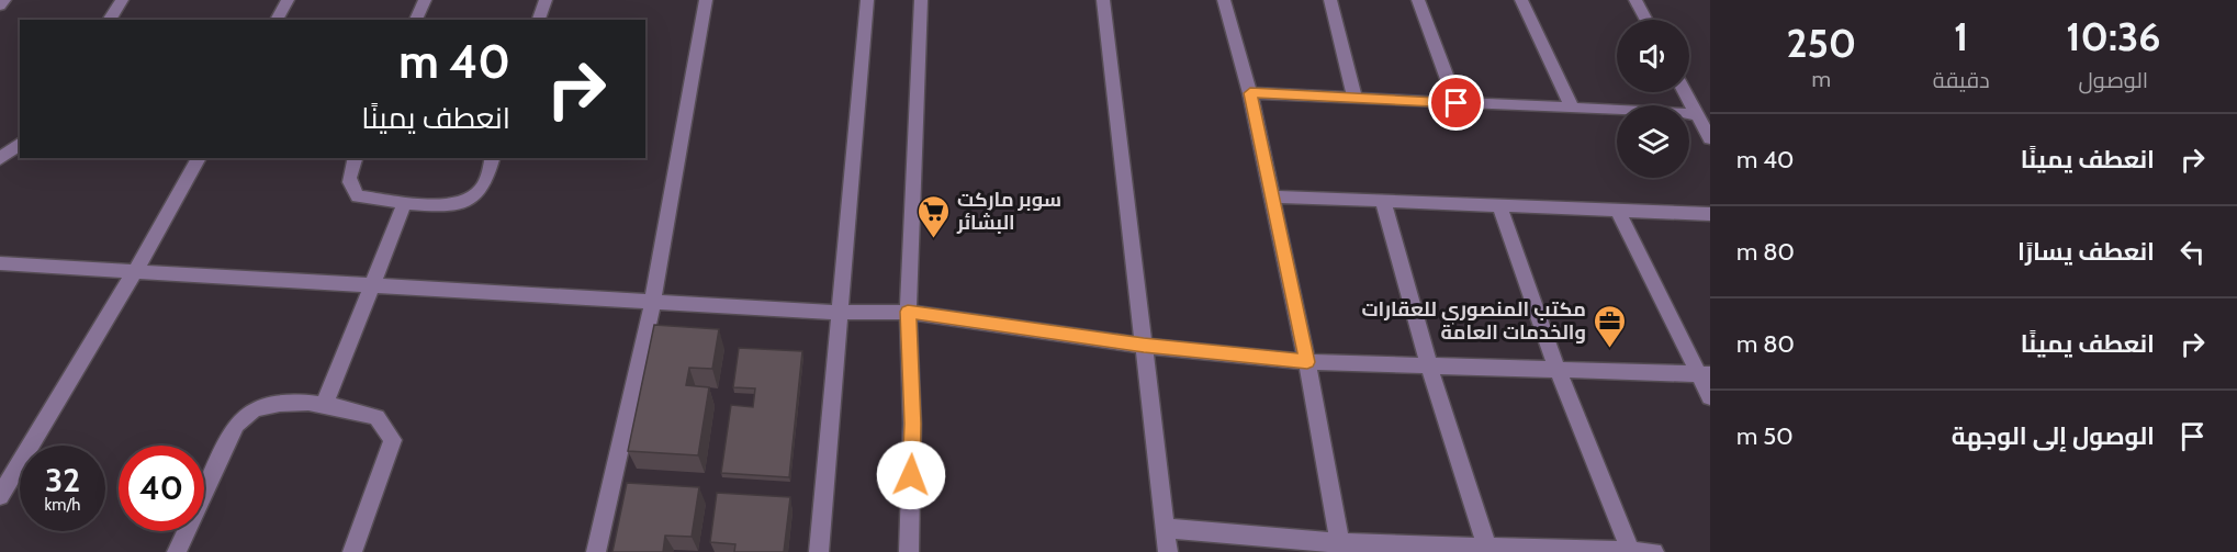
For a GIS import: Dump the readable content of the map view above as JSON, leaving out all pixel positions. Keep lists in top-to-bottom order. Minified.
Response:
{"places":{"supermarket":["سوبر ماركت البشائر"],"office":["مكتب المنصوري للعقارات والخدمات العامة"]},"page":{"eta":["10:36","الوصول","1","دقيقة","250","m"],"turn":["40 m","انعطف يمينًا"],"list":[{"name":"انعطف يمينًا","value":"40 m"},{"name":"انعطف يسارًا","value":"80 m"},{"name":"انعطف يمينًا","value":"80 m"},{"name":"الوصول إلى الوجهة","value":"50 m"}],"speed":"32 km/h","limit":"40"}}
